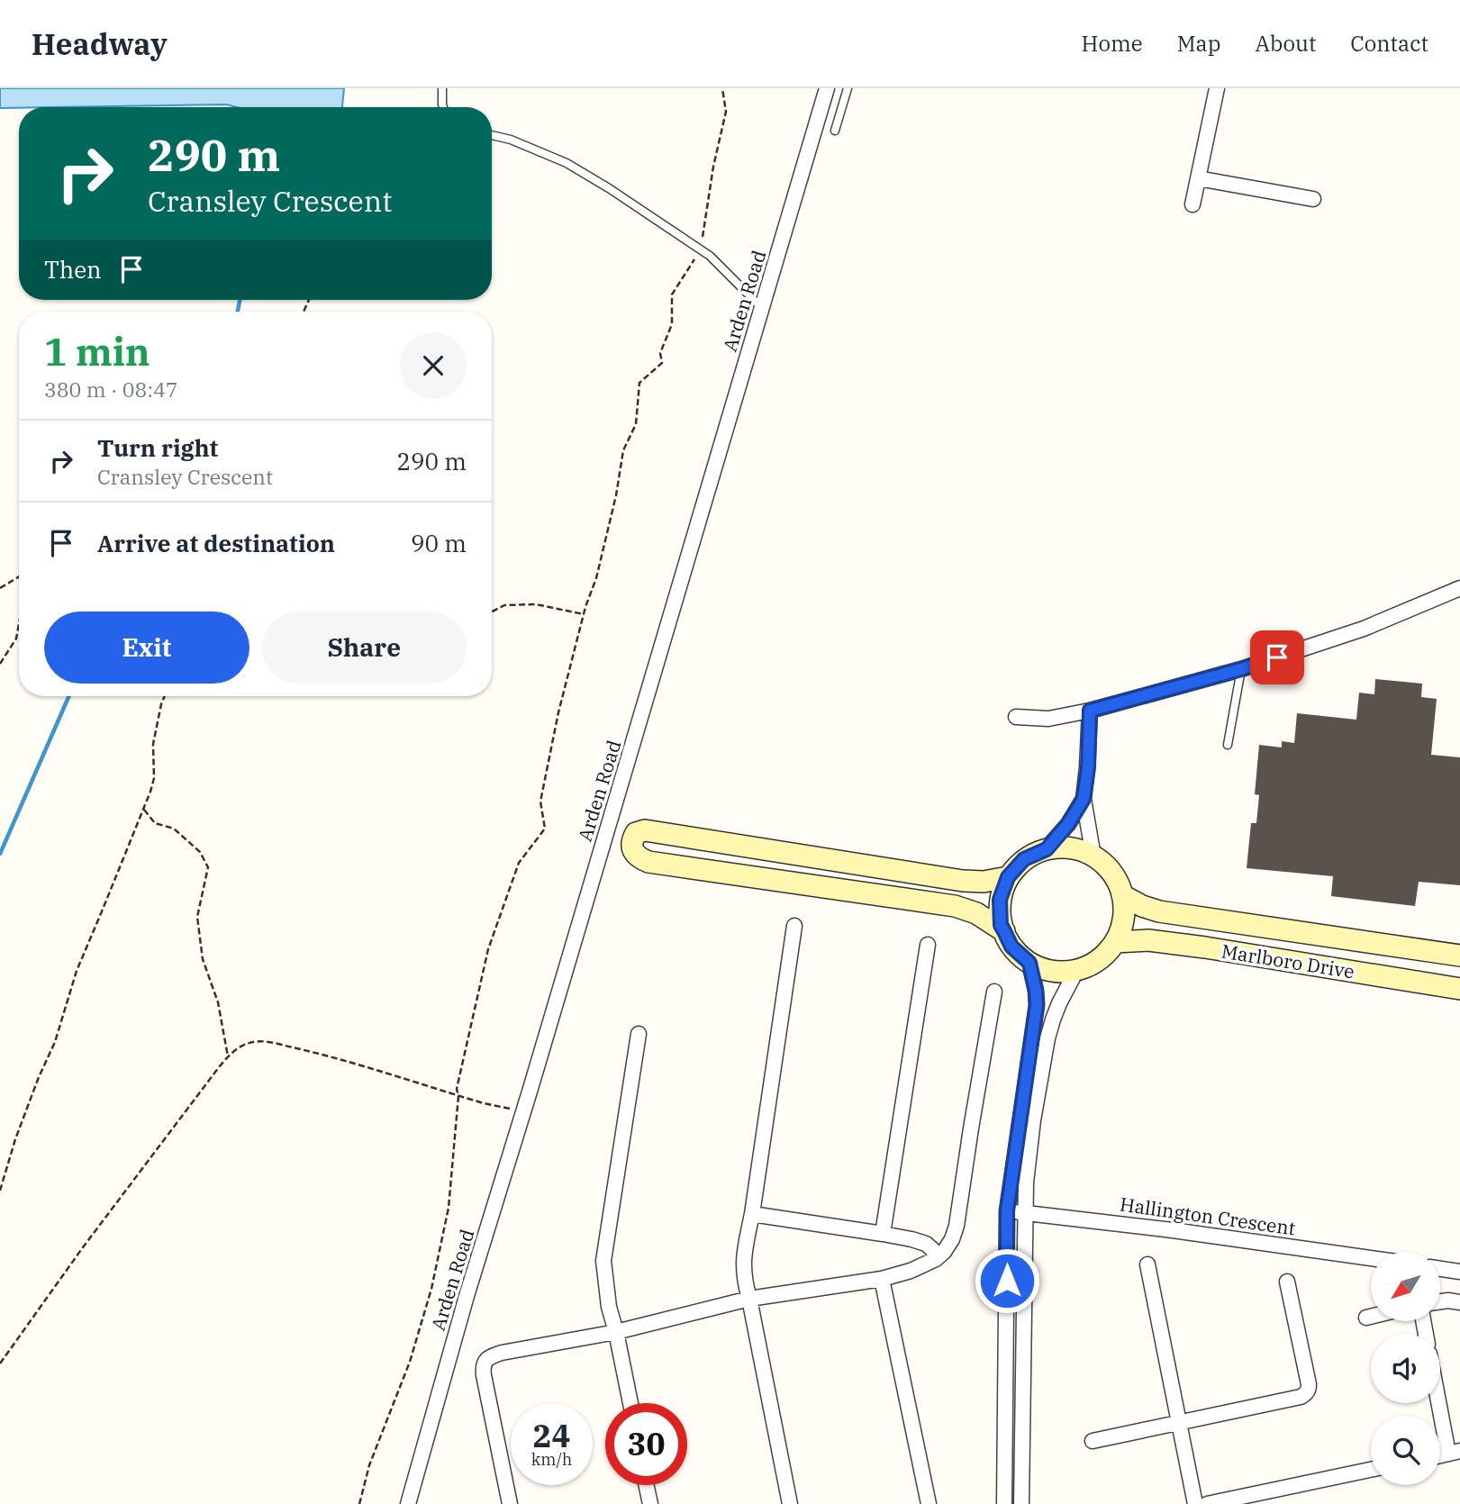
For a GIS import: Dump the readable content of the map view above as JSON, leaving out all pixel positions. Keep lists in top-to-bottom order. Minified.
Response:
{"streets":{"main road":["Marlboro Drive"],"street":["Arden Road","Hallington Crescent"]},"north":"bottom left","page":{"header":"Headway","nav":["Home","Map","About","Contact"],"turn":["290 m","Cransley Crescent"],"then":"Then","heading":["1 min","380 m · 08:47"],"list":[{"name":"Turn right","note":"Cransley Crescent","value":"290 m"},{"name":"Arrive at destination","value":"90 m"}],"buttons":["Exit","Share"],"speed":"24 km/h","limit":"30"}}
